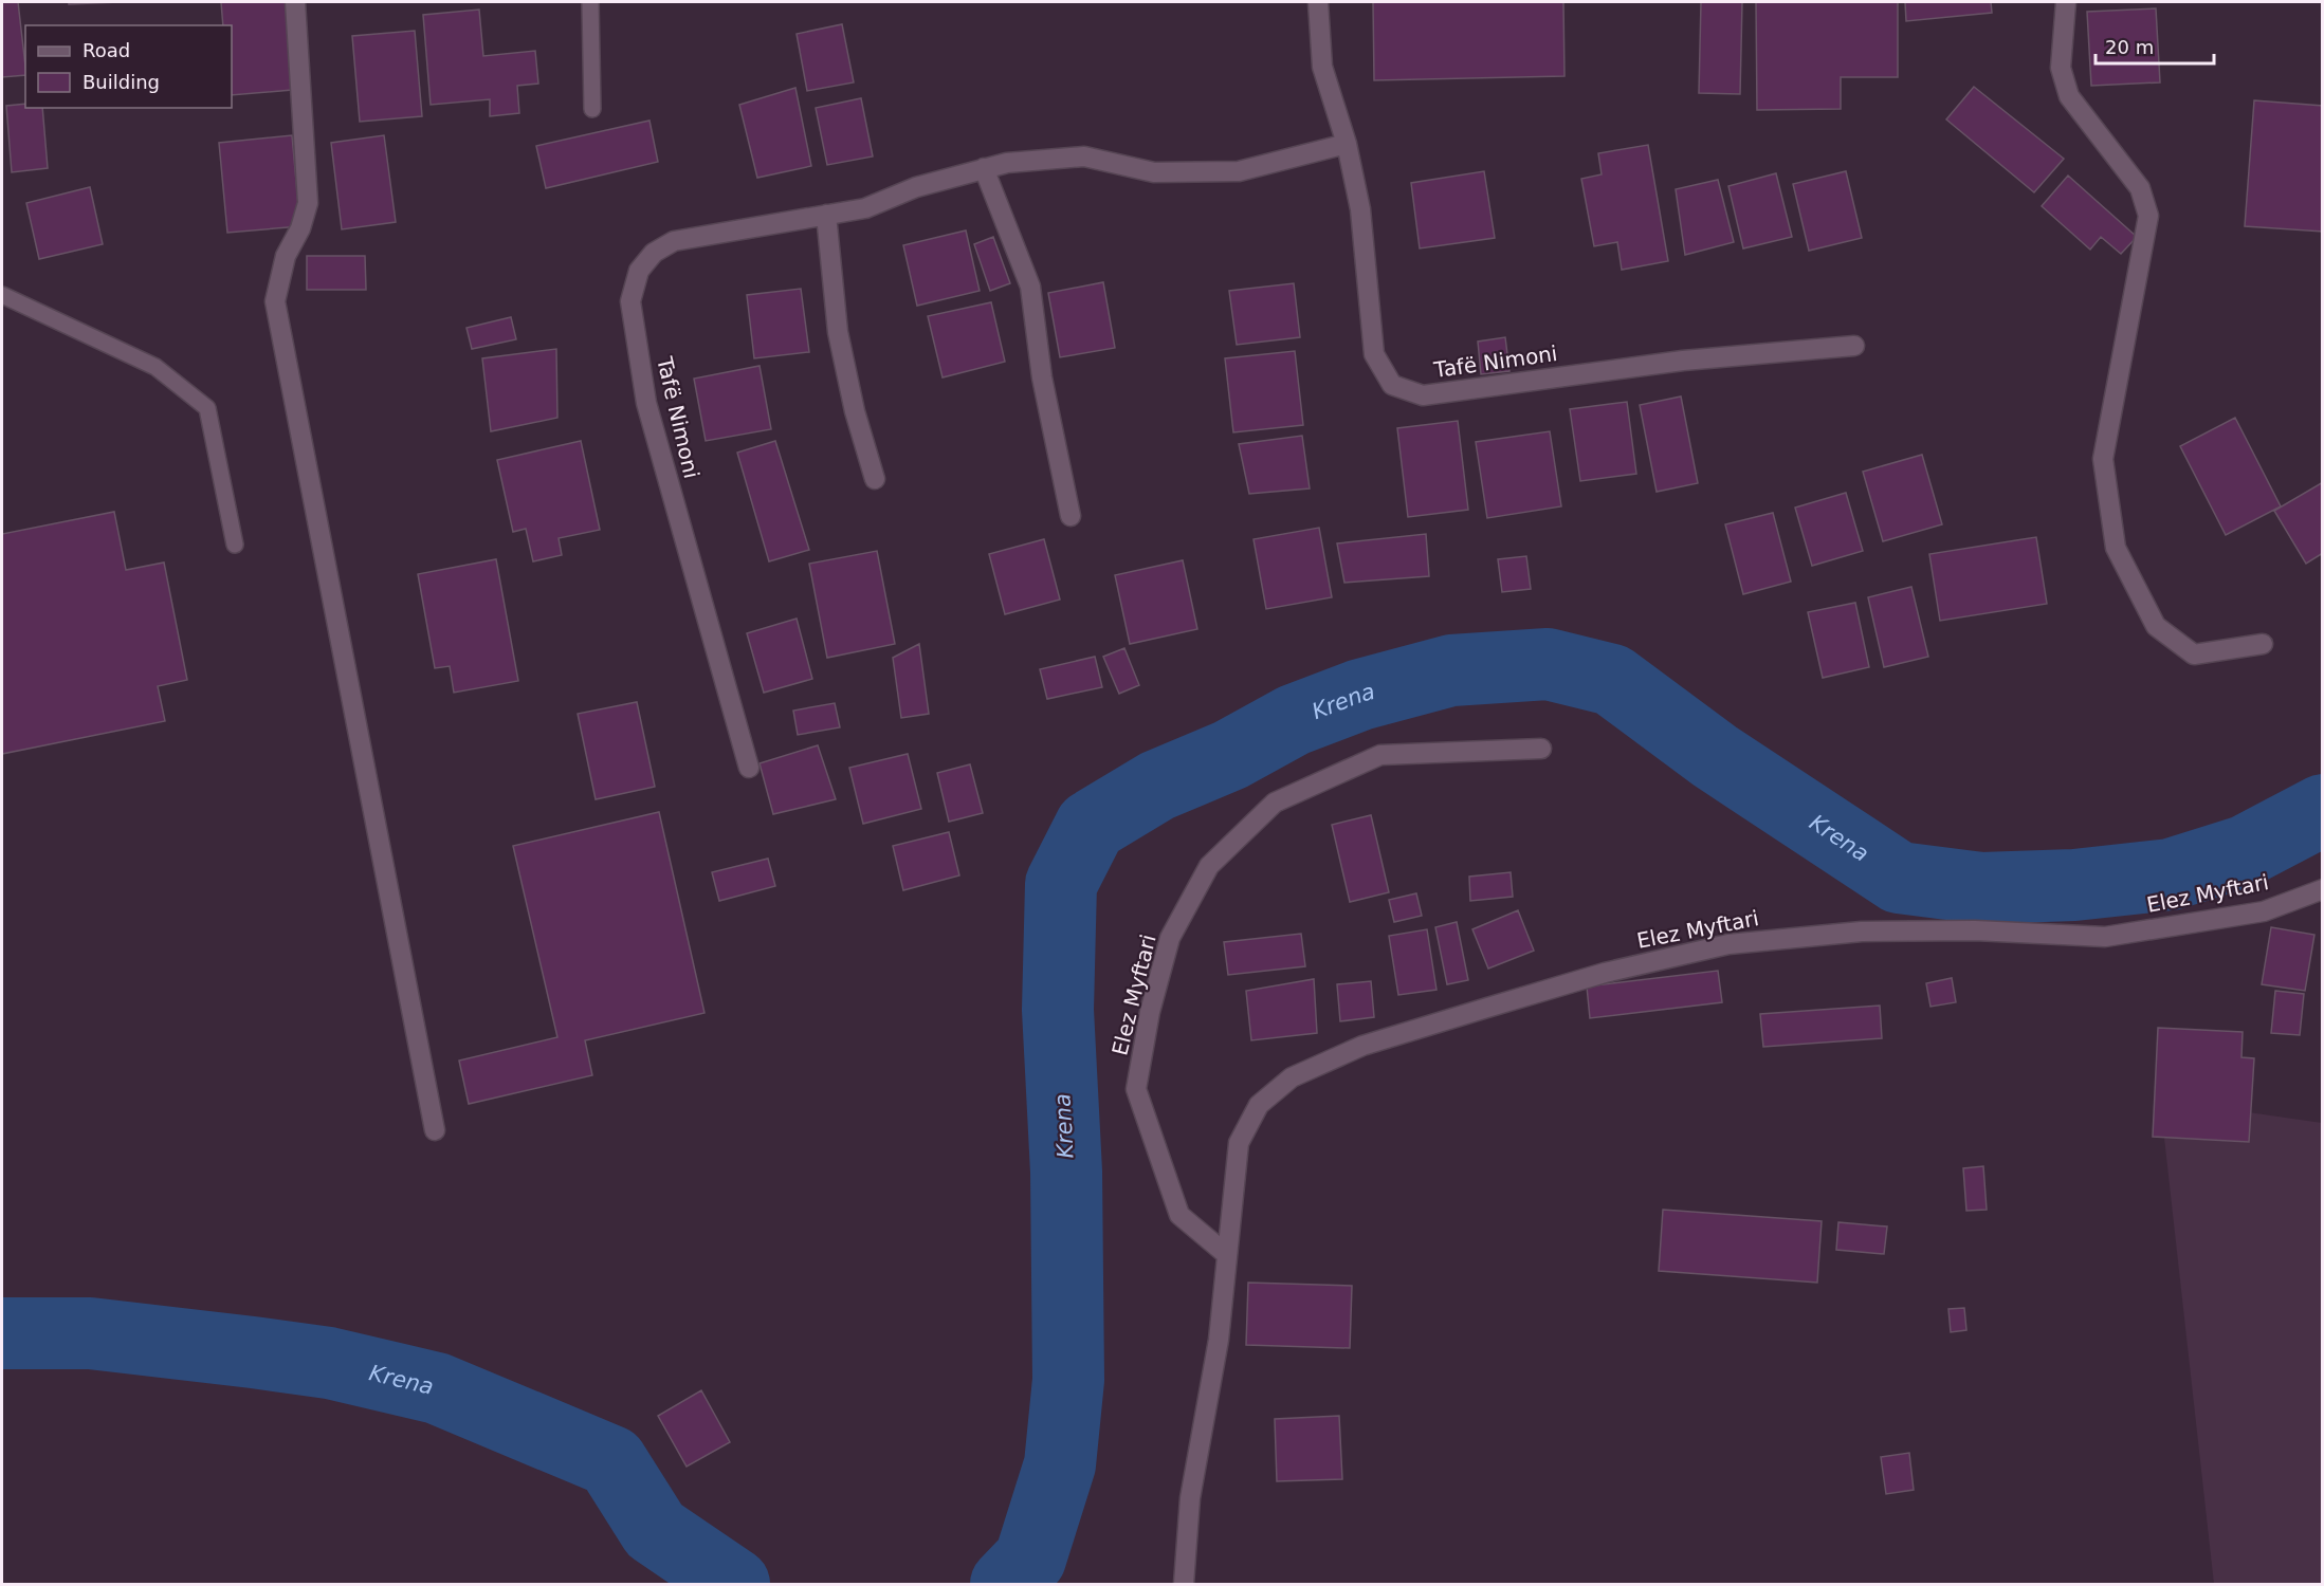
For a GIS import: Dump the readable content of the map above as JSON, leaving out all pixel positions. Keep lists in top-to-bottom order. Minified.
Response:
{"streets":{"street":["Tafë Nimoni","Elez Myftari"]},"water":["Krena"],"legend":["Road","Building"],"scale_bar":"20 m"}
